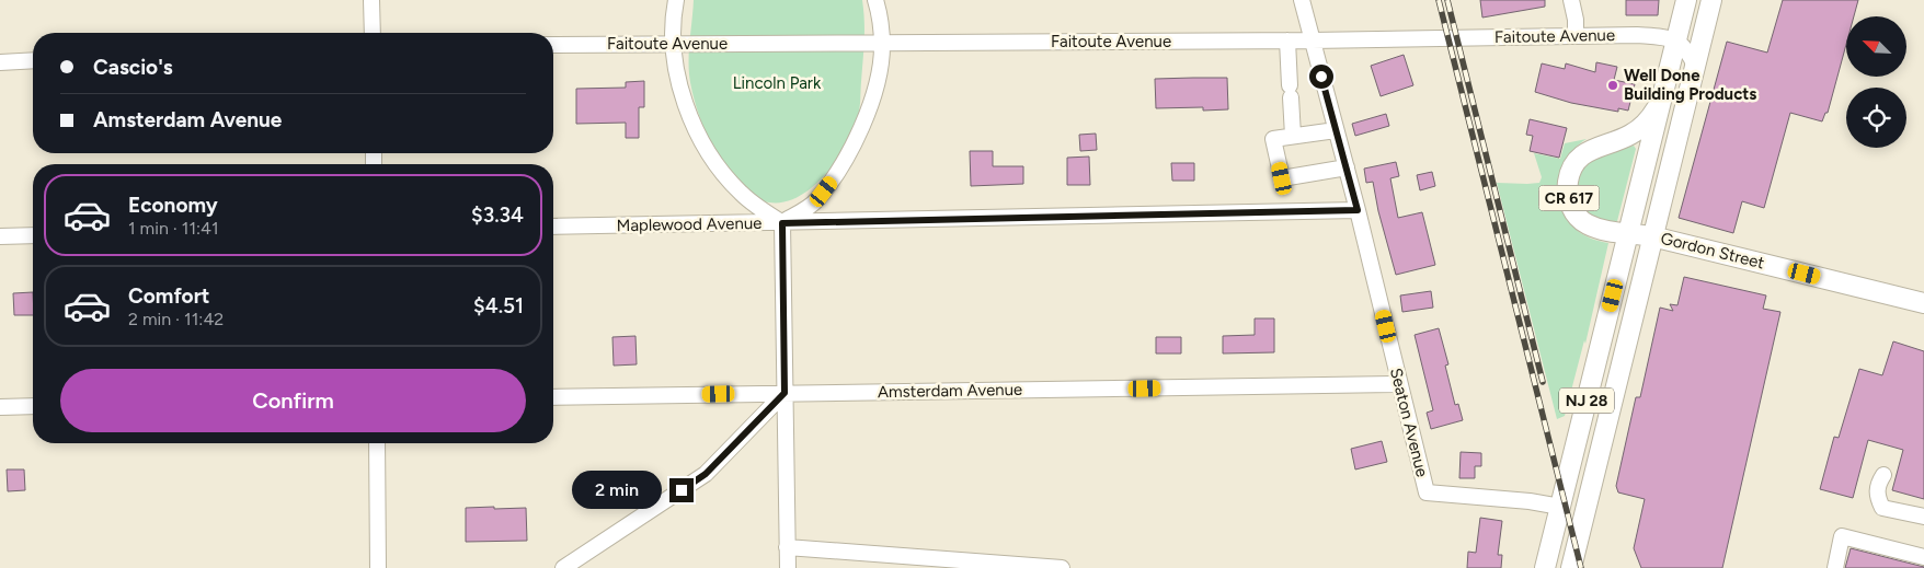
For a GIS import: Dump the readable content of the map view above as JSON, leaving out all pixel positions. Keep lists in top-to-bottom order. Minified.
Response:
{"streets":{"main road":["CR 617","Gordon Street","NJ 28"],"street":["Faitoute Avenue","Maplewood Avenue","Amsterdam Avenue","Seaton Avenue"]},"crossings":[["Faitoute Avenue","NJ 28"],["Faitoute Avenue","Seaton Avenue"],["CR 617","Gordon Street"],["CR 617","NJ 28"],["Maplewood Avenue","Seaton Avenue"],["Gordon Street","NJ 28"],["Amsterdam Avenue","Seaton Avenue"],["NJ 28","Seaton Avenue"]],"parks":["Lincoln Park"],"places":["Well Done Building Products"],"north":"top left","page":{"banner":["Cascio's","Amsterdam Avenue"],"list":[{"name":"Economy","note":"1 min · 11:41","value":"$3.34"},{"name":"Comfort","note":"2 min · 11:42","value":"$4.51"}],"buttons":"Confirm","bubble":"2 min"}}
